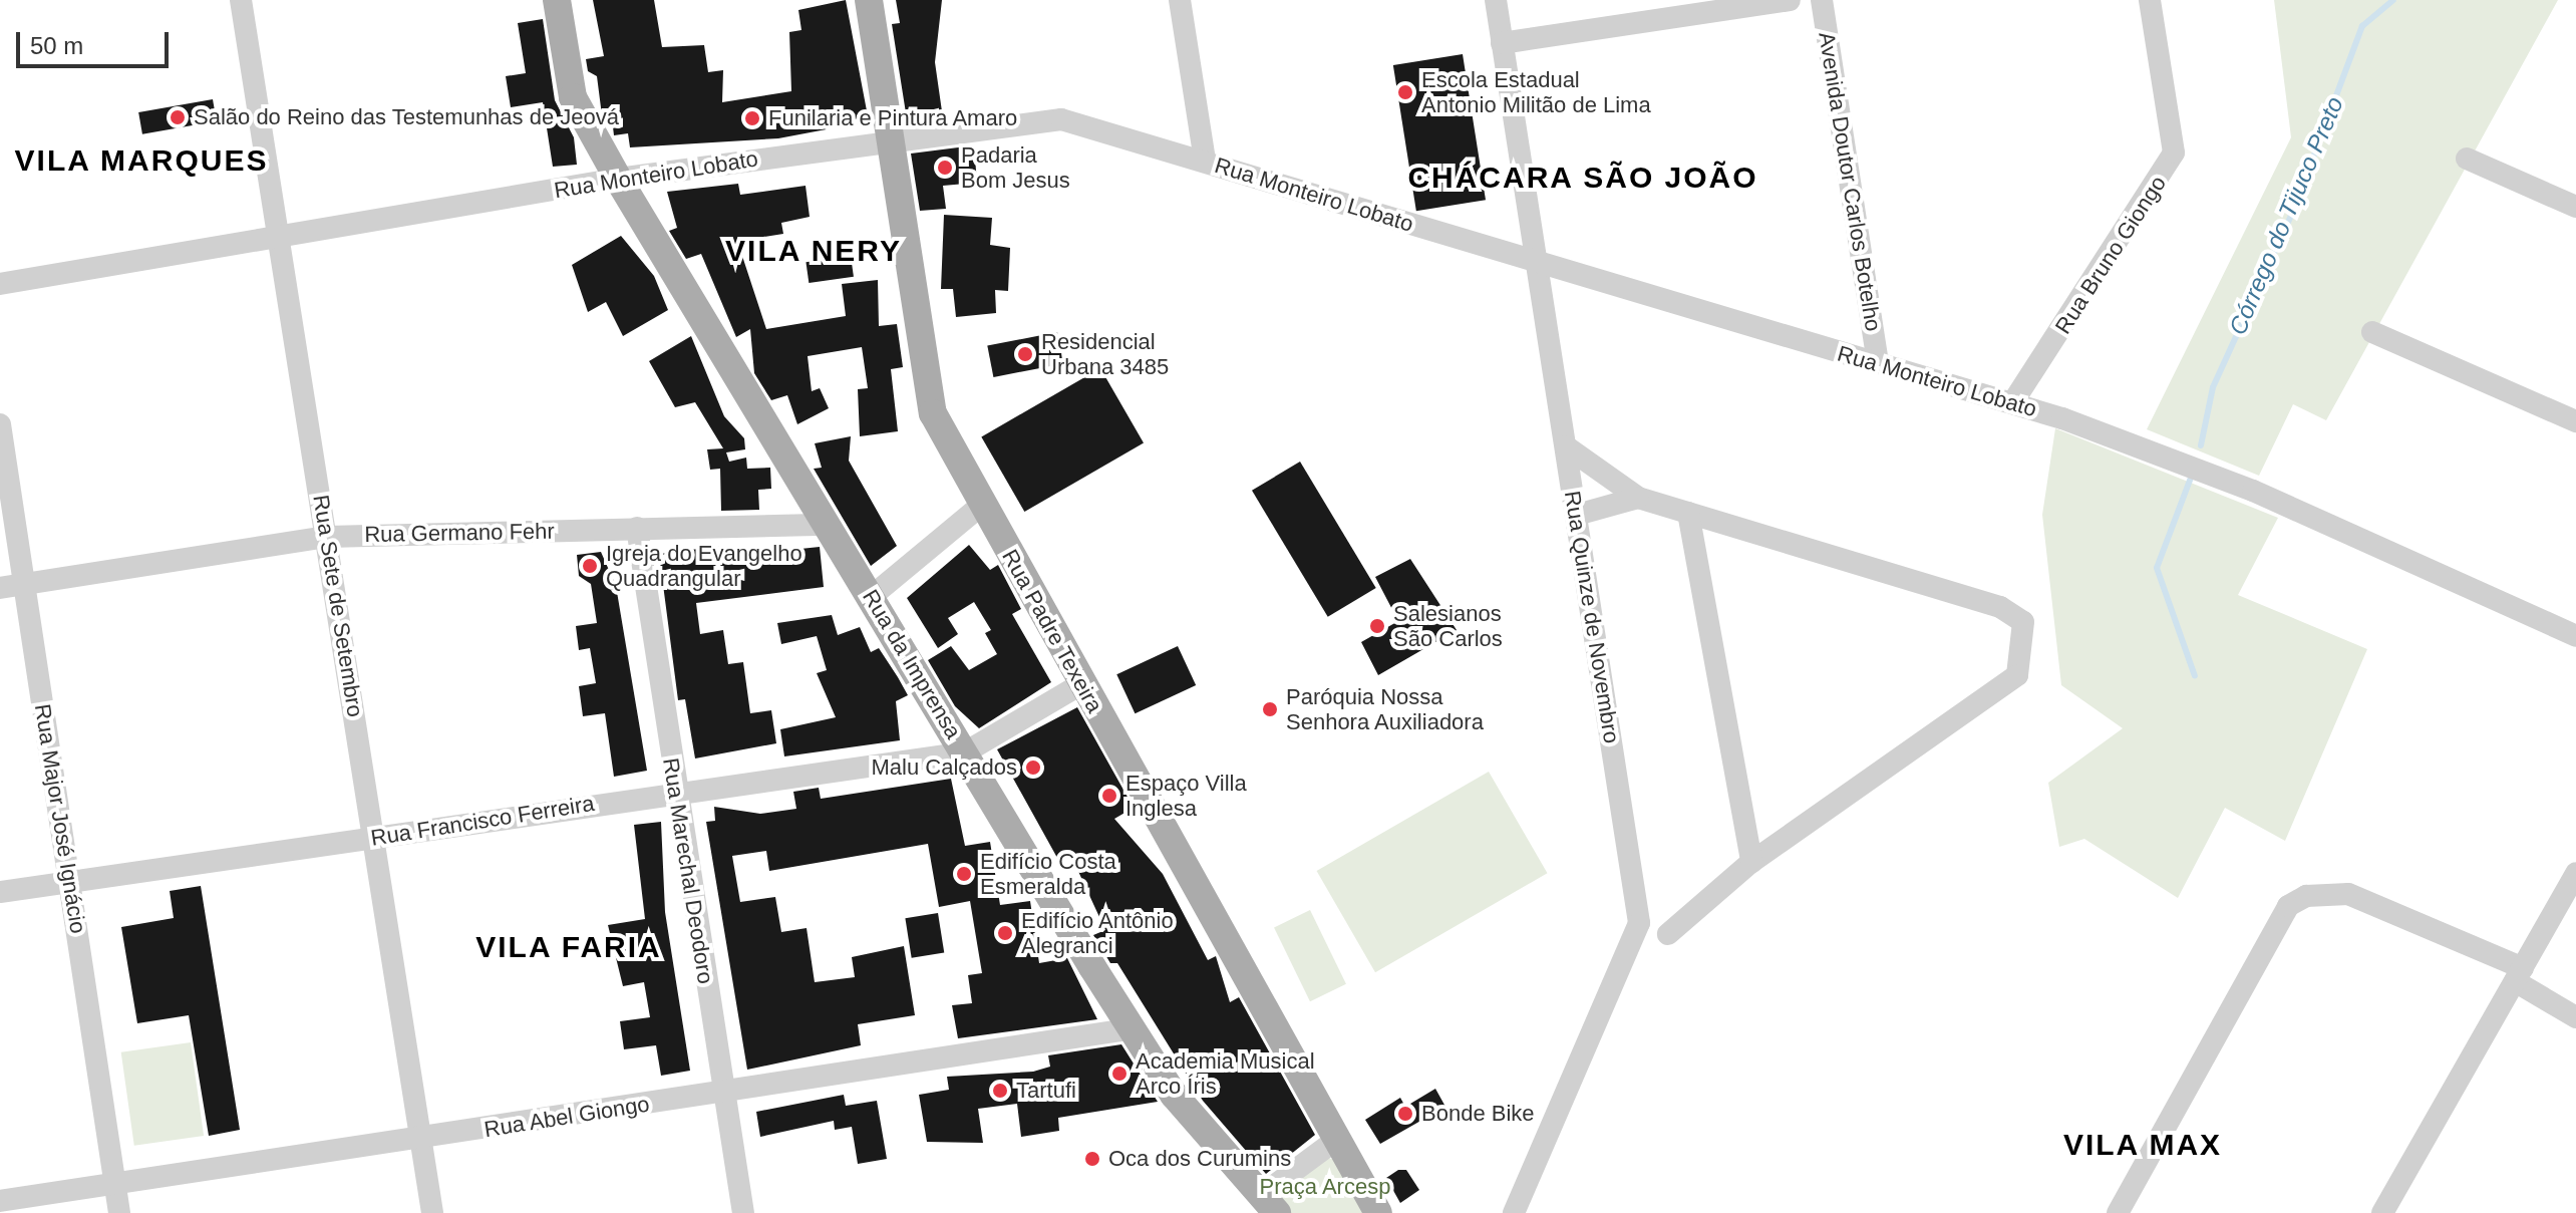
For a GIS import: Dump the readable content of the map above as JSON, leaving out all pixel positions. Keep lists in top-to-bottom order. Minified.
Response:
{"streets":{"main road":["Rua Padre Texeira","Rua da Imprensa"],"street":["Rua Monteiro Lobato","Avenida Doutor Carlos Botelho","Rua Bruno Giongo","Rua Germano Fehr","Rua Sete de Setembro","Rua Quinze de Novembro","Rua Major José Ignácio","Rua Francisco Ferreira","Rua Marechal Deodoro","Rua Abel Giongo"]},"crossings":[["Rua Monteiro Lobato","Avenida Doutor Carlos Botelho"],["Rua Monteiro Lobato","Rua Bruno Giongo"],["Rua Monteiro Lobato","Rua Sete de Setembro"],["Rua Monteiro Lobato","Rua Quinze de Novembro"],["Rua Monteiro Lobato","Rua Padre Texeira"],["Rua Monteiro Lobato","Rua da Imprensa"],["Rua Germano Fehr","Rua Sete de Setembro"],["Rua Germano Fehr","Rua da Imprensa"],["Rua Germano Fehr","Rua Major José Ignácio"],["Rua Germano Fehr","Rua Marechal Deodoro"],["Rua Sete de Setembro","Rua Francisco Ferreira"],["Rua Sete de Setembro","Rua Abel Giongo"],["Rua da Imprensa","Rua Francisco Ferreira"],["Rua da Imprensa","Rua Abel Giongo"],["Rua Major José Ignácio","Rua Francisco Ferreira"],["Rua Major José Ignácio","Rua Abel Giongo"],["Rua Francisco Ferreira","Rua Marechal Deodoro"],["Rua Marechal Deodoro","Rua Abel Giongo"]],"districts":["VILA MARQUES","CHÁCARA SÃO JOÃO","VILA NERY","VILA FARIA","VILA MAX"],"water":["Córrego do Tijuco Preto"],"parks":["Praça Arcesp"],"places":["Escola Estadual Antonio Militão de Lima","Salão do Reino das Testemunhas de Jeová","Funilaria e Pintura Amaro","Padaria Bom Jesus","Residencial Urbana 3485","Igreja do Evangelho Quadrangular","Salesianos São Carlos","Paróquia Nossa Senhora Auxiliadora","Malu Calçados","Espaço Villa Inglesa","Edifício Costa Esmeralda","Edifício Antônio Alegranci","Academia Musical Arco Íris","Tartufi","Bonde Bike","Oca dos Curumins"],"scale_bar":"50 m"}
